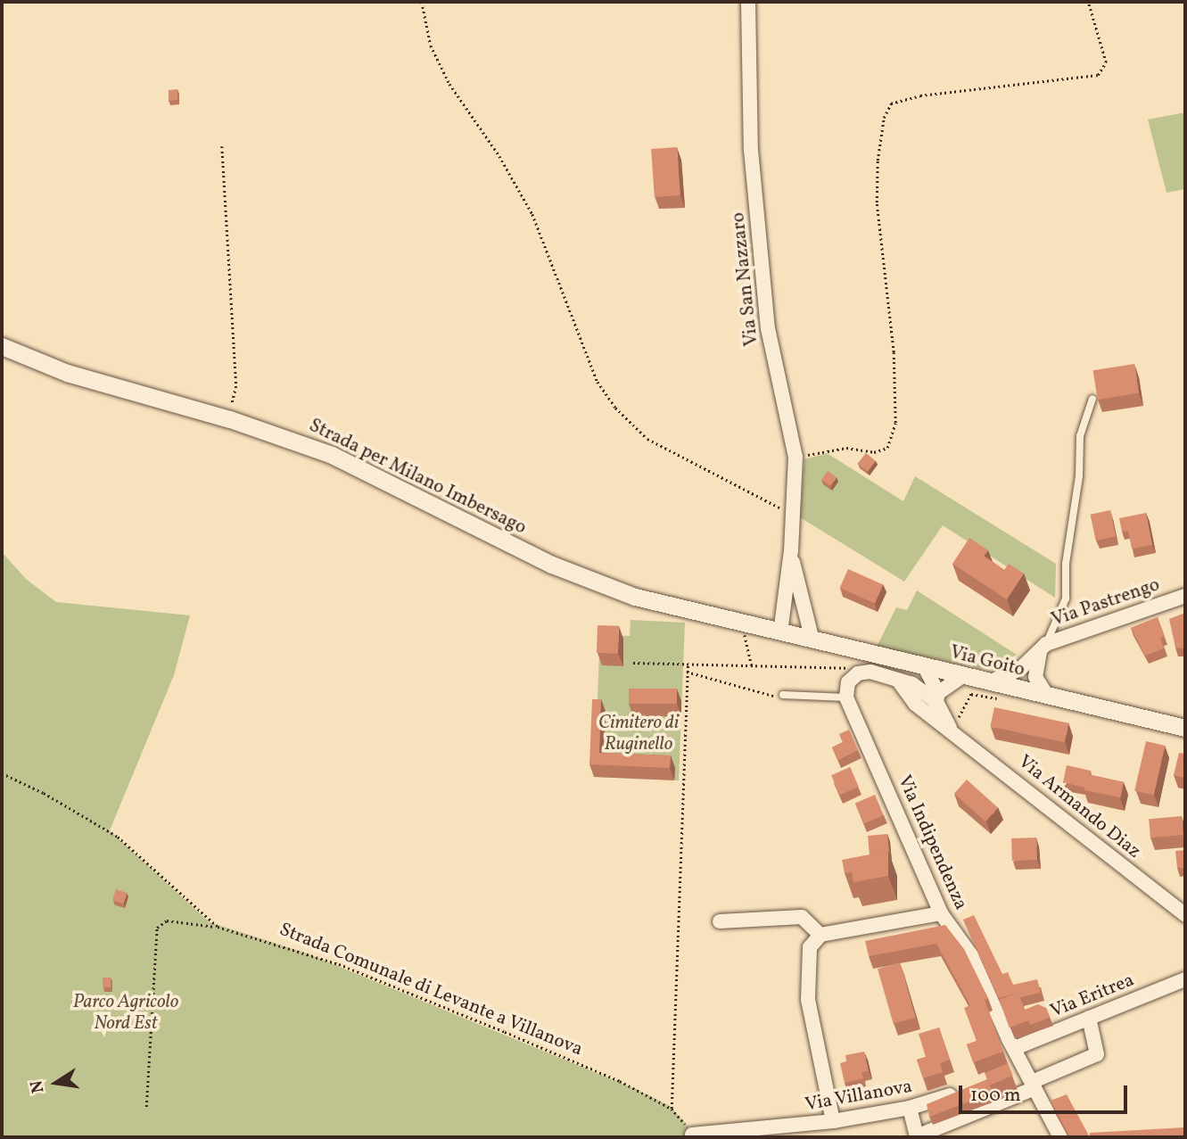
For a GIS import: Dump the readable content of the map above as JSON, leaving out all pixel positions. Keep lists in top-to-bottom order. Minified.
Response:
{"streets":{"street":["Via San Nazzaro","Strada per Milano Imbersago","Via Pastrengo","Via Goito","Via Armando Diaz","Via Indipendenza","Via Eritrea","Via Villanova"],"path":["Strada Comunale di Levante a Villanova"]},"crossings":[["Via San Nazzaro","Strada per Milano Imbersago"],["Via San Nazzaro","Via Goito"],["Strada per Milano Imbersago","Via Goito"],["Via Pastrengo","Via Goito"],["Via Goito","Via Armando Diaz"],["Via Indipendenza","Via Eritrea"],["Strada Comunale di Levante a Villanova","Via Villanova"]],"parks":["Cimitero di Ruginello","Parco Agricolo Nord Est"],"scale_bar":"100 m","north":"left"}
